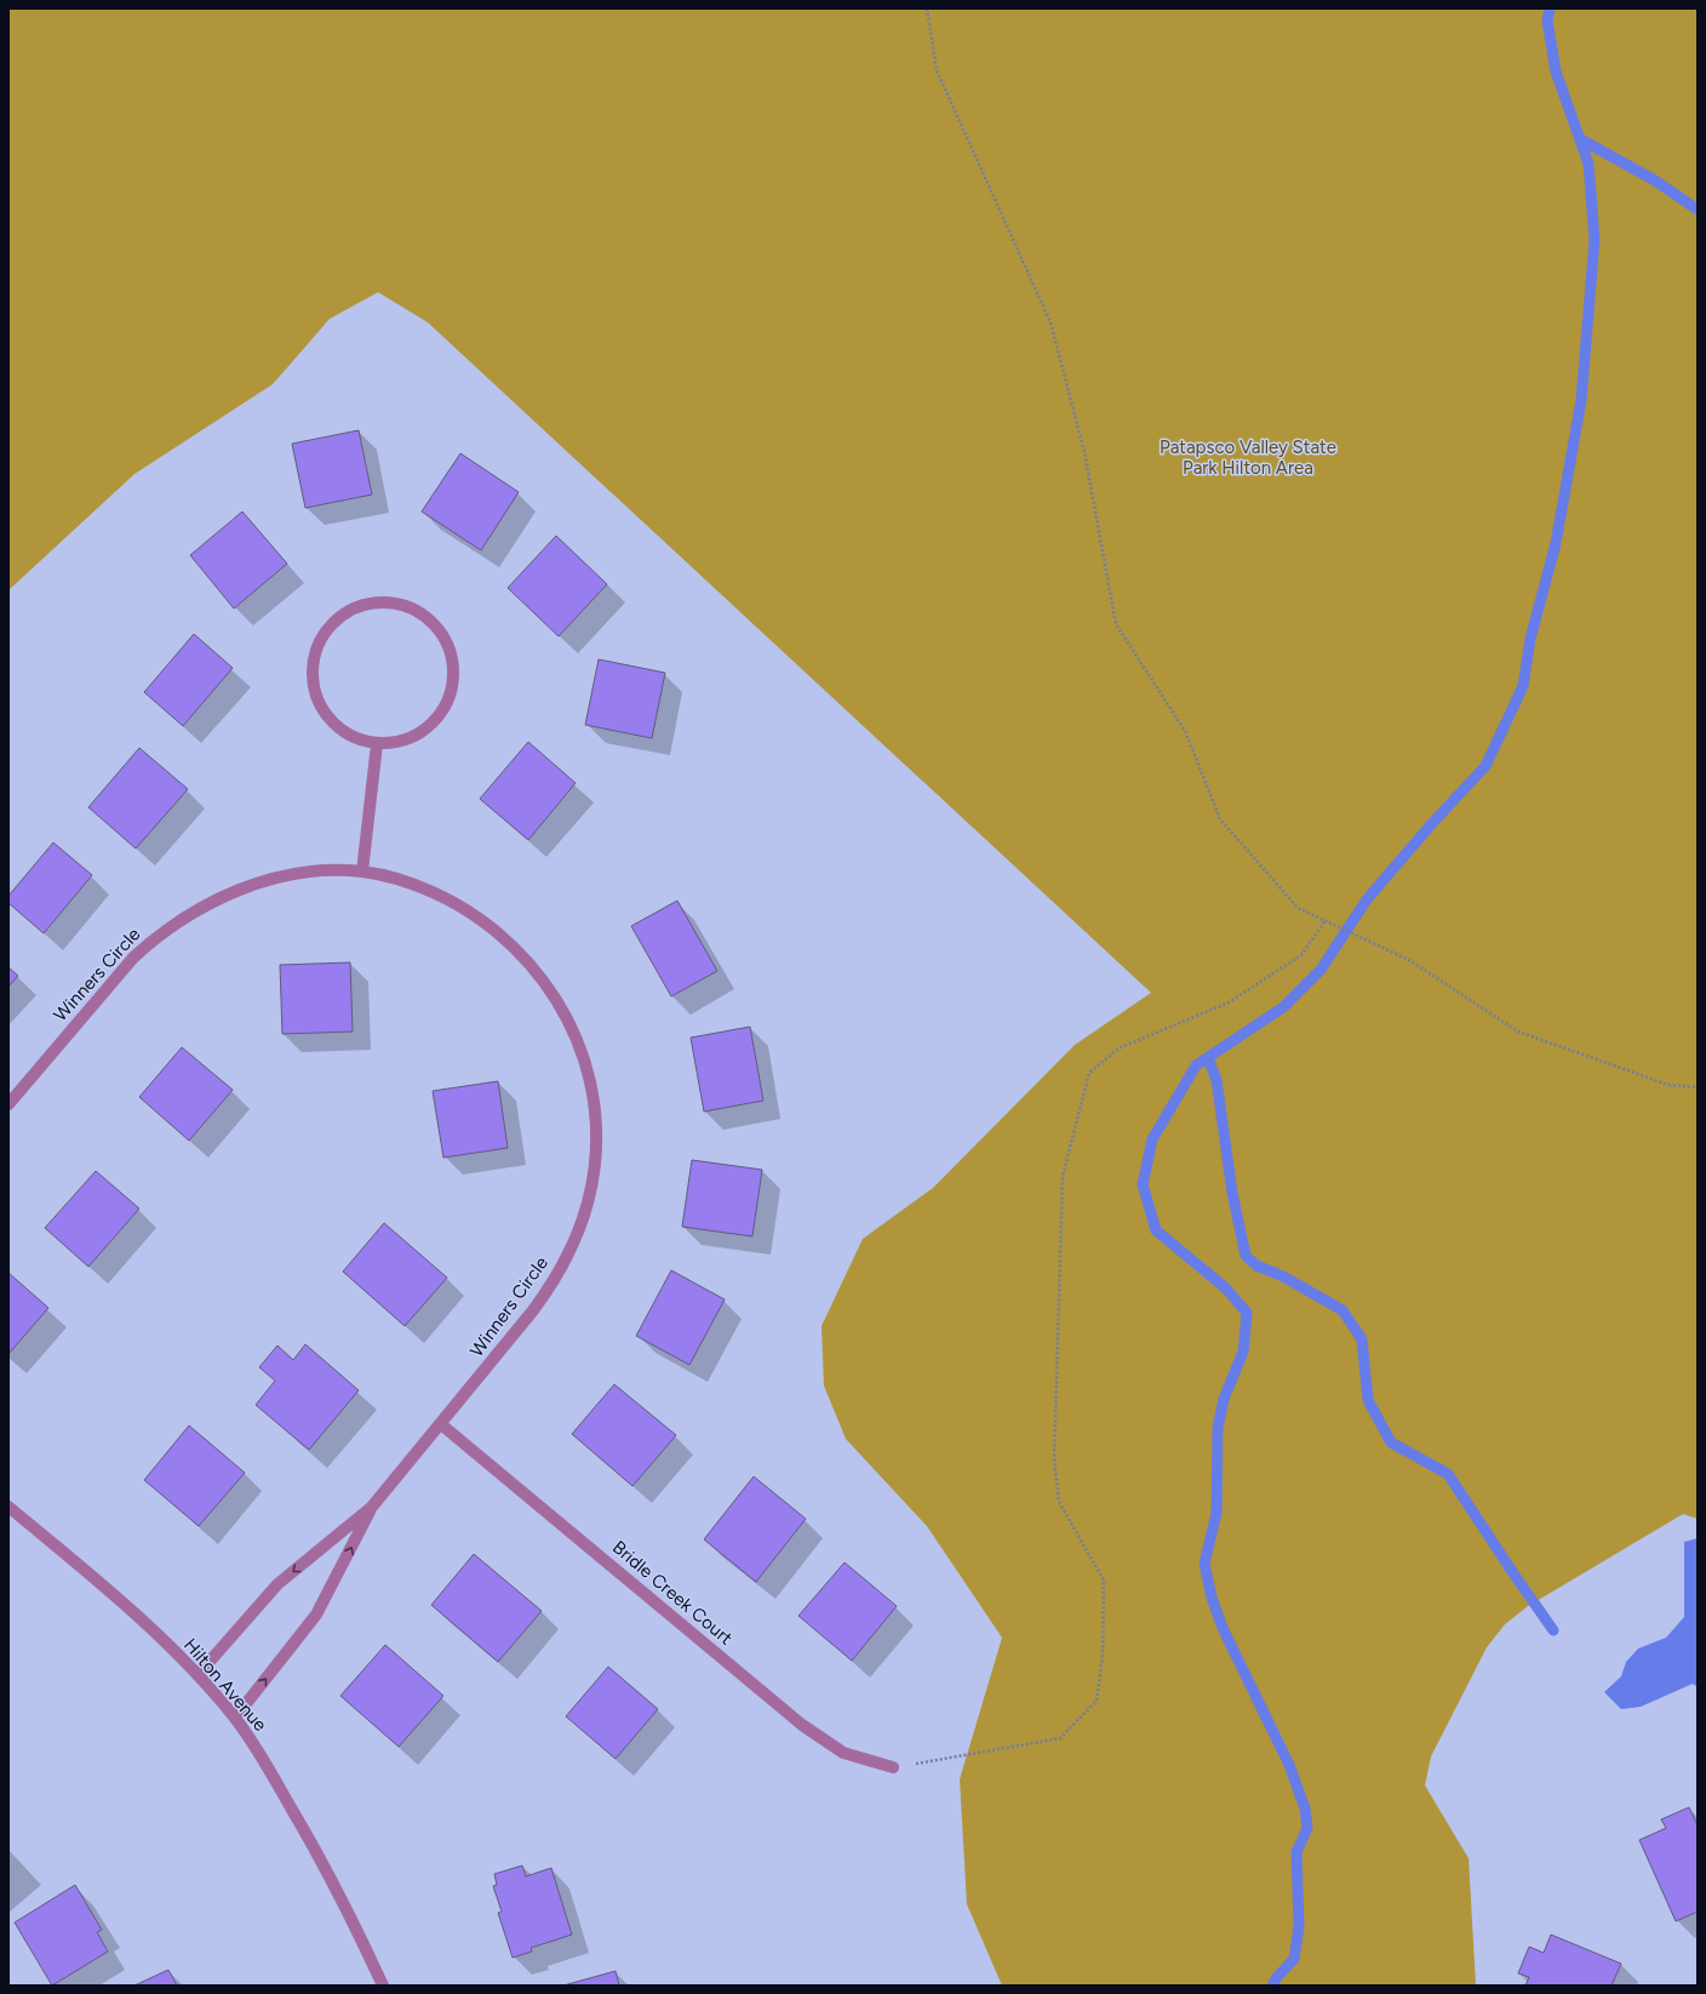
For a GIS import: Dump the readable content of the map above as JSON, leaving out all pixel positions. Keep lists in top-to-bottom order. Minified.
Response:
{"streets":{"street":["Winners Circle","Bridle Creek Court","Hilton Avenue"]},"crossings":[["Winners Circle","Bridle Creek Court"],["Winners Circle","Hilton Avenue"]],"parks":["Patapsco Valley State Park Hilton Area"]}
